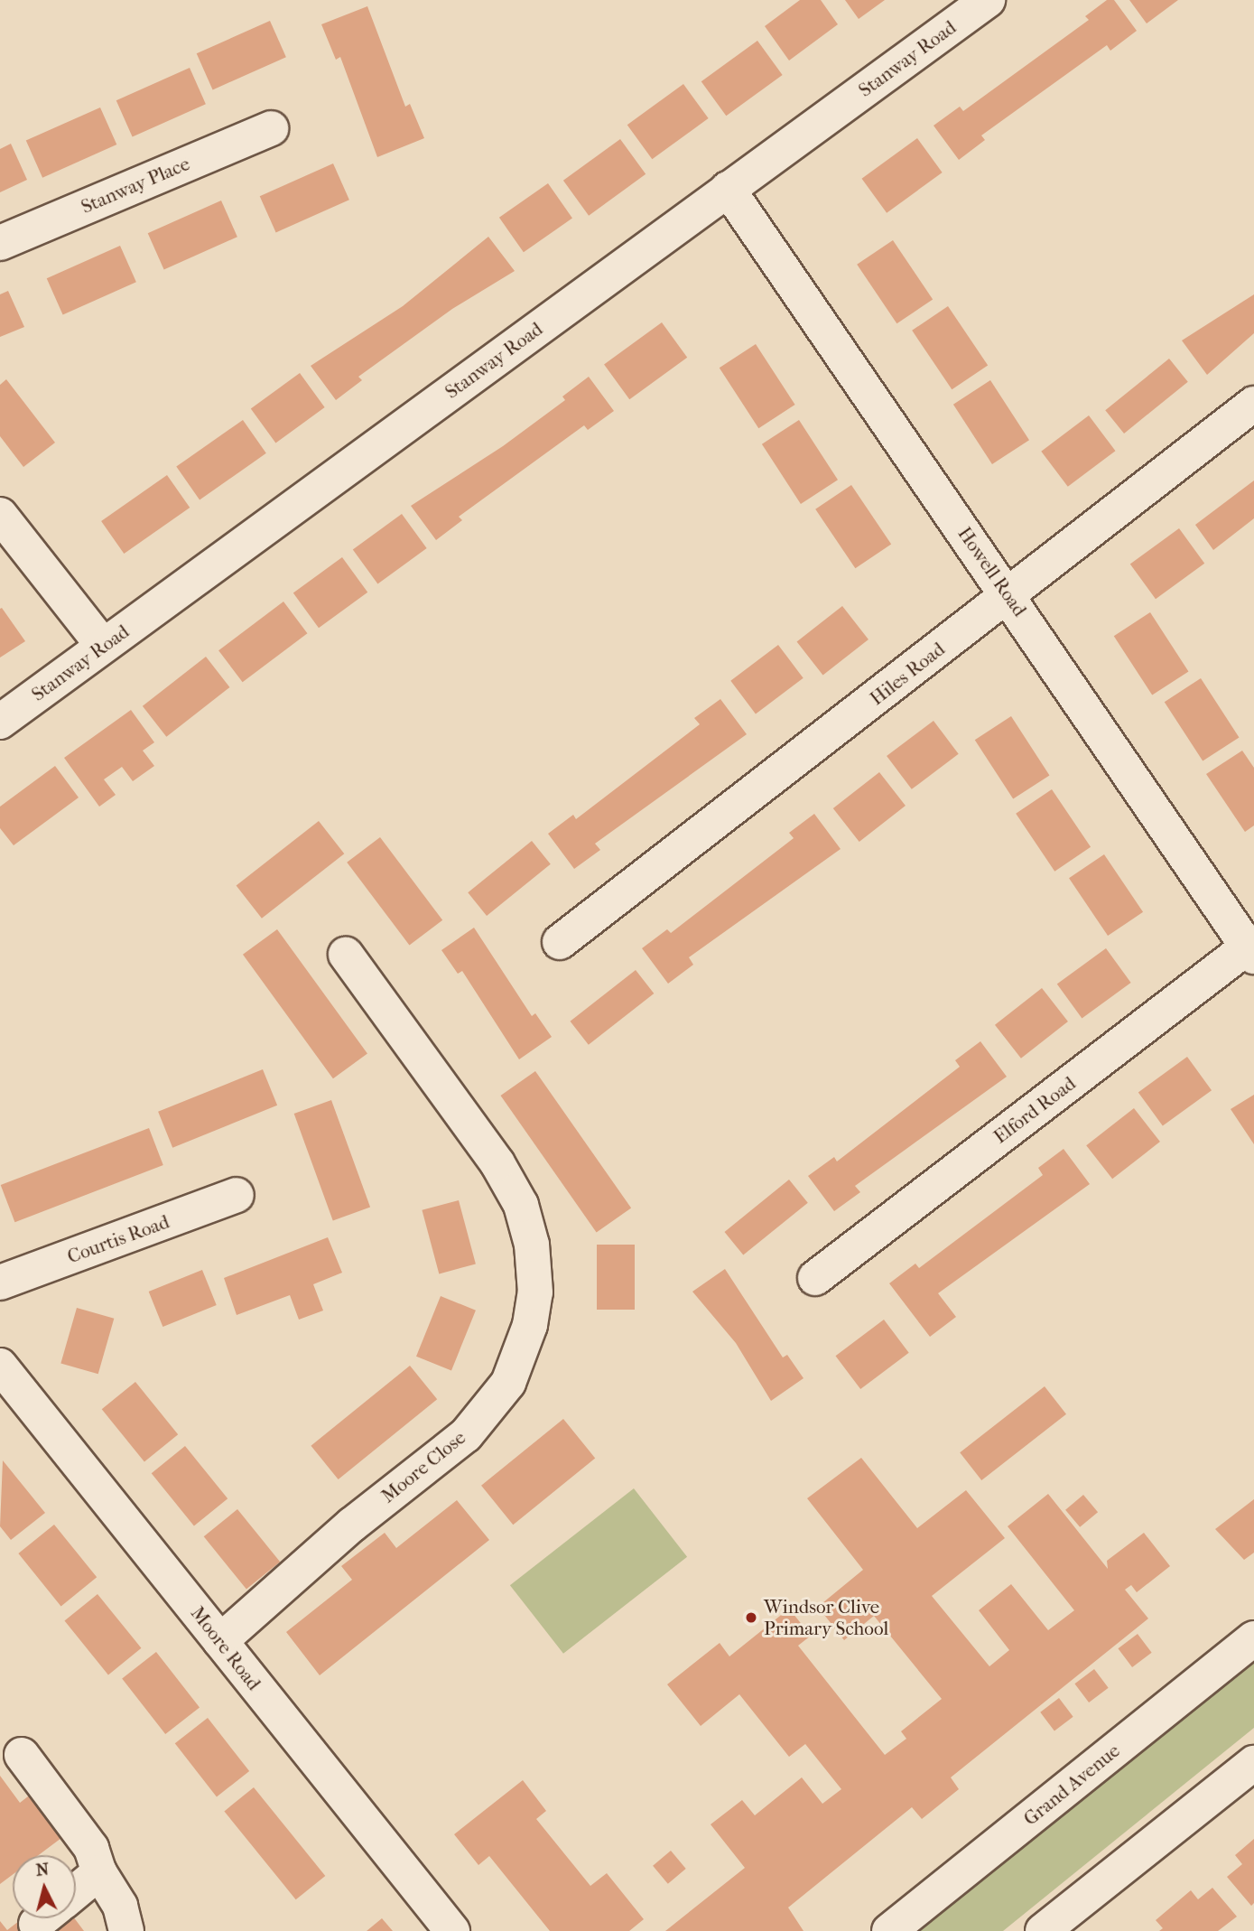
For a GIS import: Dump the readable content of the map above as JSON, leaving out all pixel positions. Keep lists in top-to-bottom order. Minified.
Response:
{"streets":{"street":["Stanway Road","Stanway Place","Howell Road","Hiles Road","Elford Road","Courtis Road","Moore Close","Moore Road","Grand Avenue"]},"crossings":[["Stanway Road","Howell Road"],["Howell Road","Hiles Road"],["Howell Road","Elford Road"],["Moore Close","Moore Road"]],"places":["Windsor Clive Primary School"],"north":"top"}
